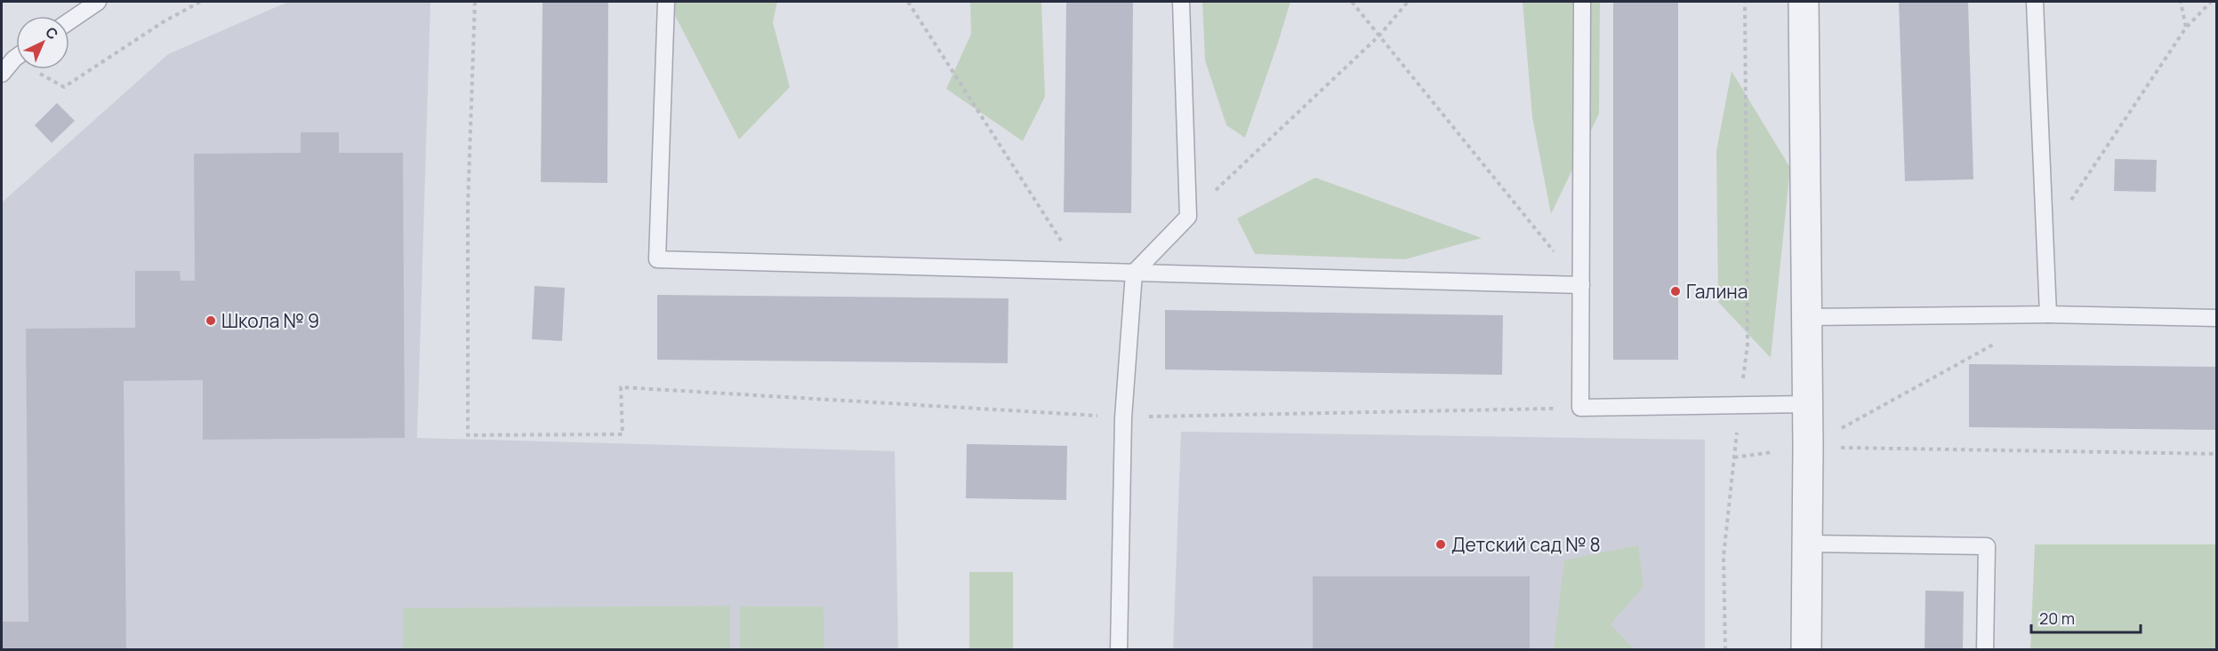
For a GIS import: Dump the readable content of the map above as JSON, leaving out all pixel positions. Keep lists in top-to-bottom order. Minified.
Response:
{"places":["Галина","Школа № 9","Детский сад № 8"],"scale_bar":"20 m","north":"top right"}
